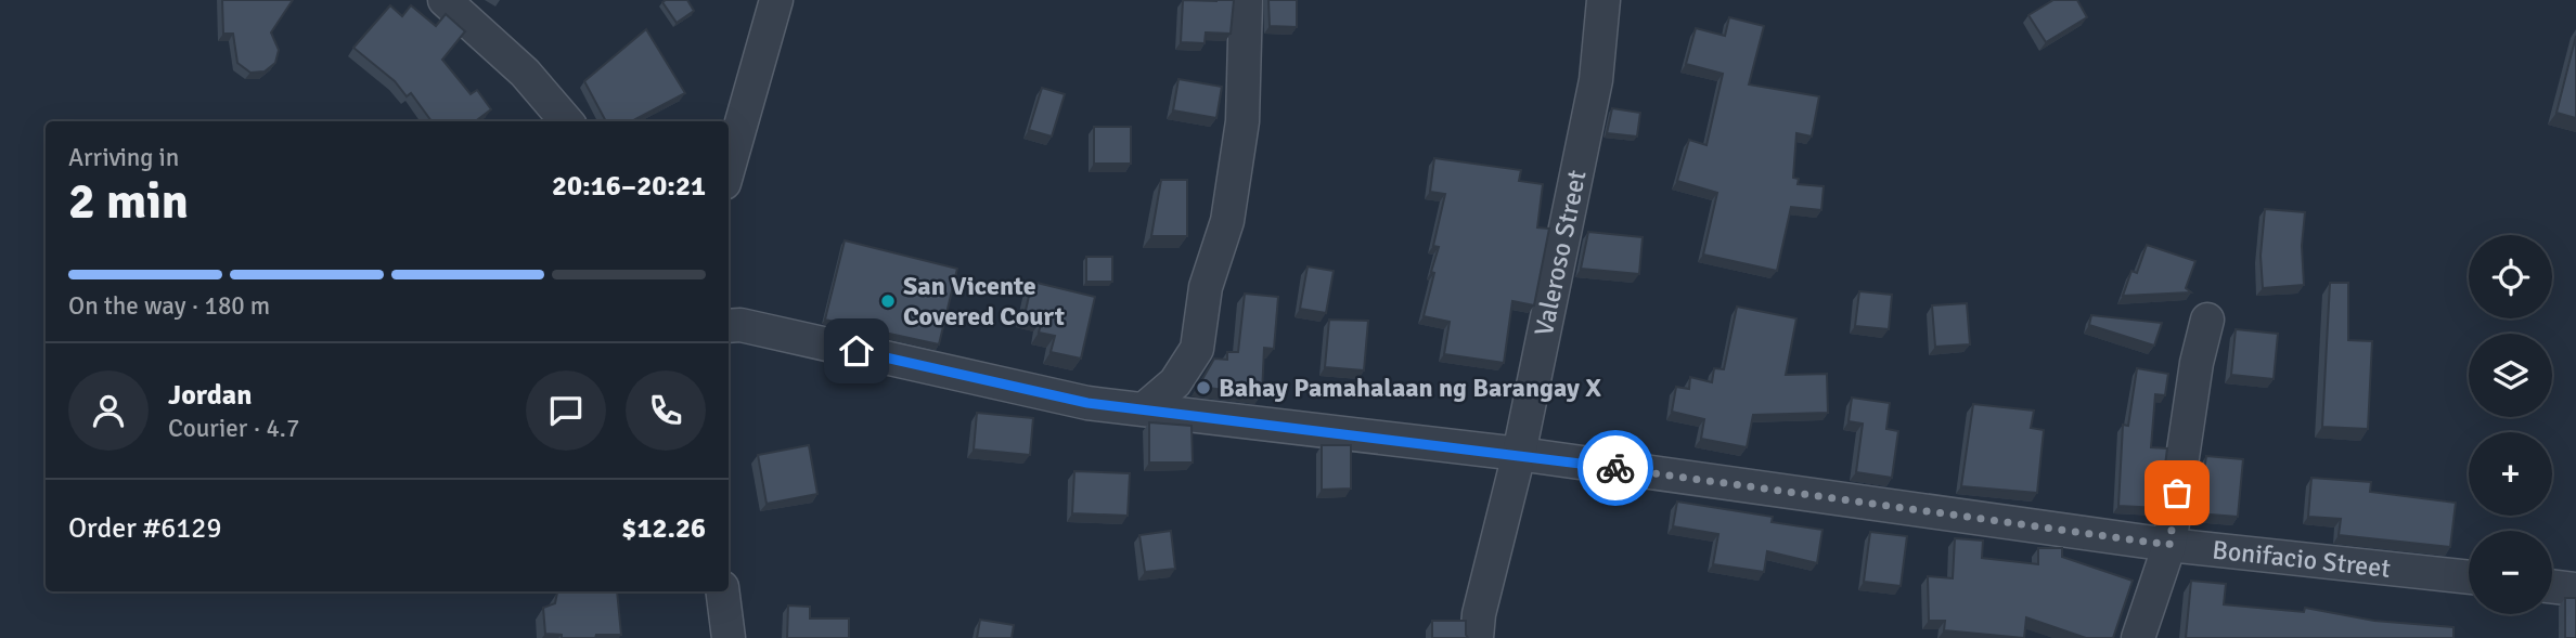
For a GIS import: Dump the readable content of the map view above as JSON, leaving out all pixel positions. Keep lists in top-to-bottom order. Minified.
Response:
{"streets":{"street":["Valeroso Street","Bonifacio Street"]},"crossings":[["Valeroso Street","Bonifacio Street"]],"places":["San Vicente Covered Court","Bahay Pamahalaan ng Barangay X"],"page":{"heading":["2 min","Arriving in","20:16–20:21"],"panel":["Jordan","Courier · 4.7","Order #6129","$12.26"],"map_buttons":["+","−"],"bar":"On the way · 180 m"}}
